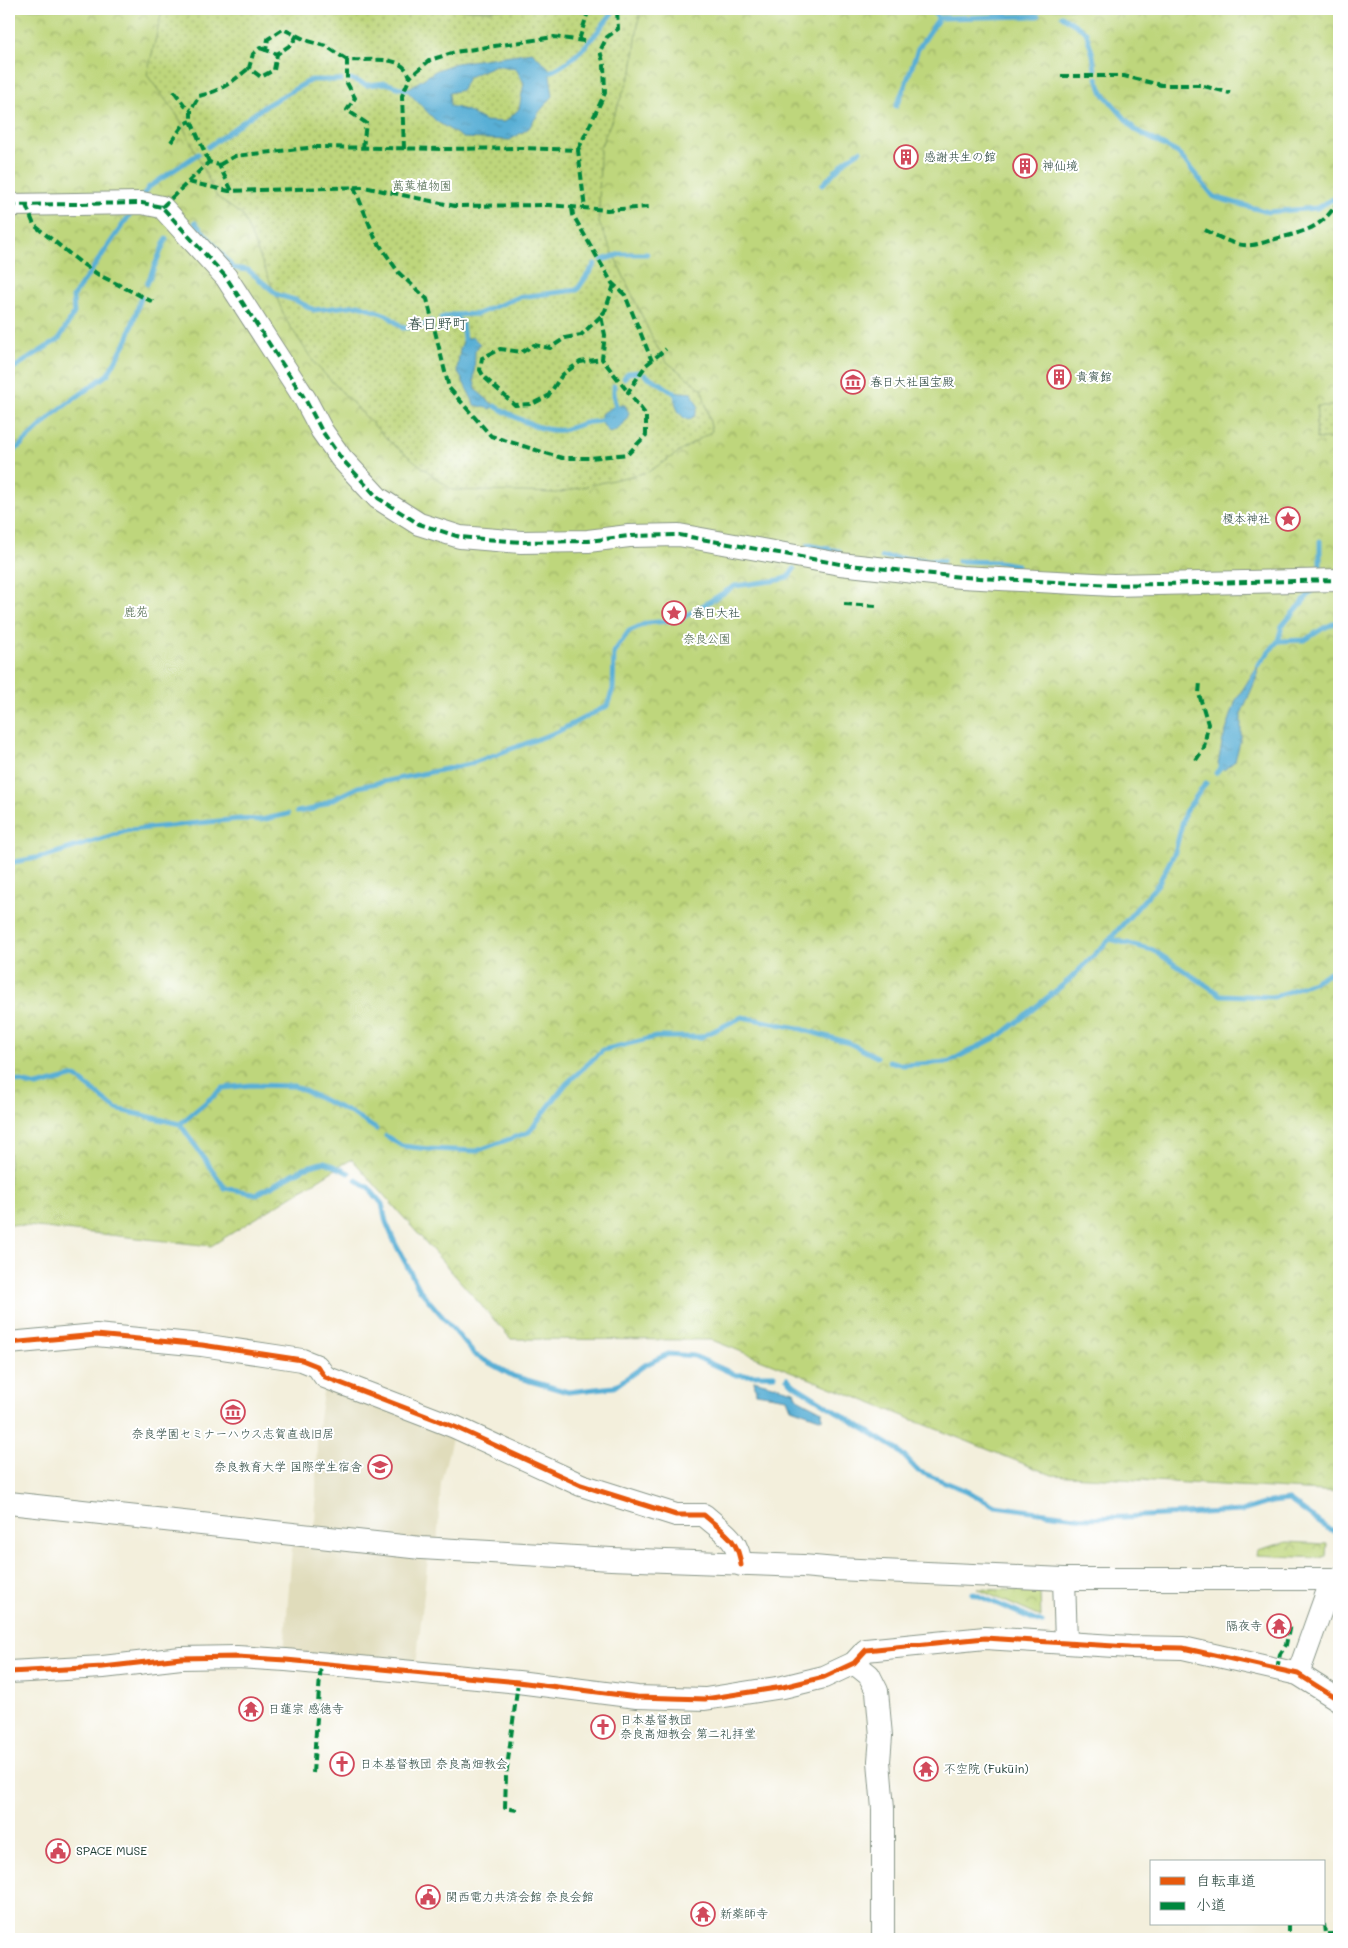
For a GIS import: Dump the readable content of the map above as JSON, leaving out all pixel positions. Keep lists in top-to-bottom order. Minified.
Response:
{"districts":["春日野町"],"parks":["萬葉植物園","鹿苑","奈良公園"],"places":{"building":["感謝共生の館","神仙境","貴賓館"],"museum":["春日大社国宝殿","奈良学園セミナーハウス志賀直哉旧居"],"place":["榎本神社","春日大社"],"school or university":["奈良教育大学 国際学生宿舎"],"temple":["隔夜寺","日蓮宗 感徳寺","不空院 (Fukūin)","新薬師寺"],"church":["日本基督教団 奈良高畑教会 第二礼拝堂","日本基督教団 奈良高畑教会"],"public building":["SPACE MUSE","関西電力共済会館 奈良会館"]},"legend":["自転車道","小道"]}
